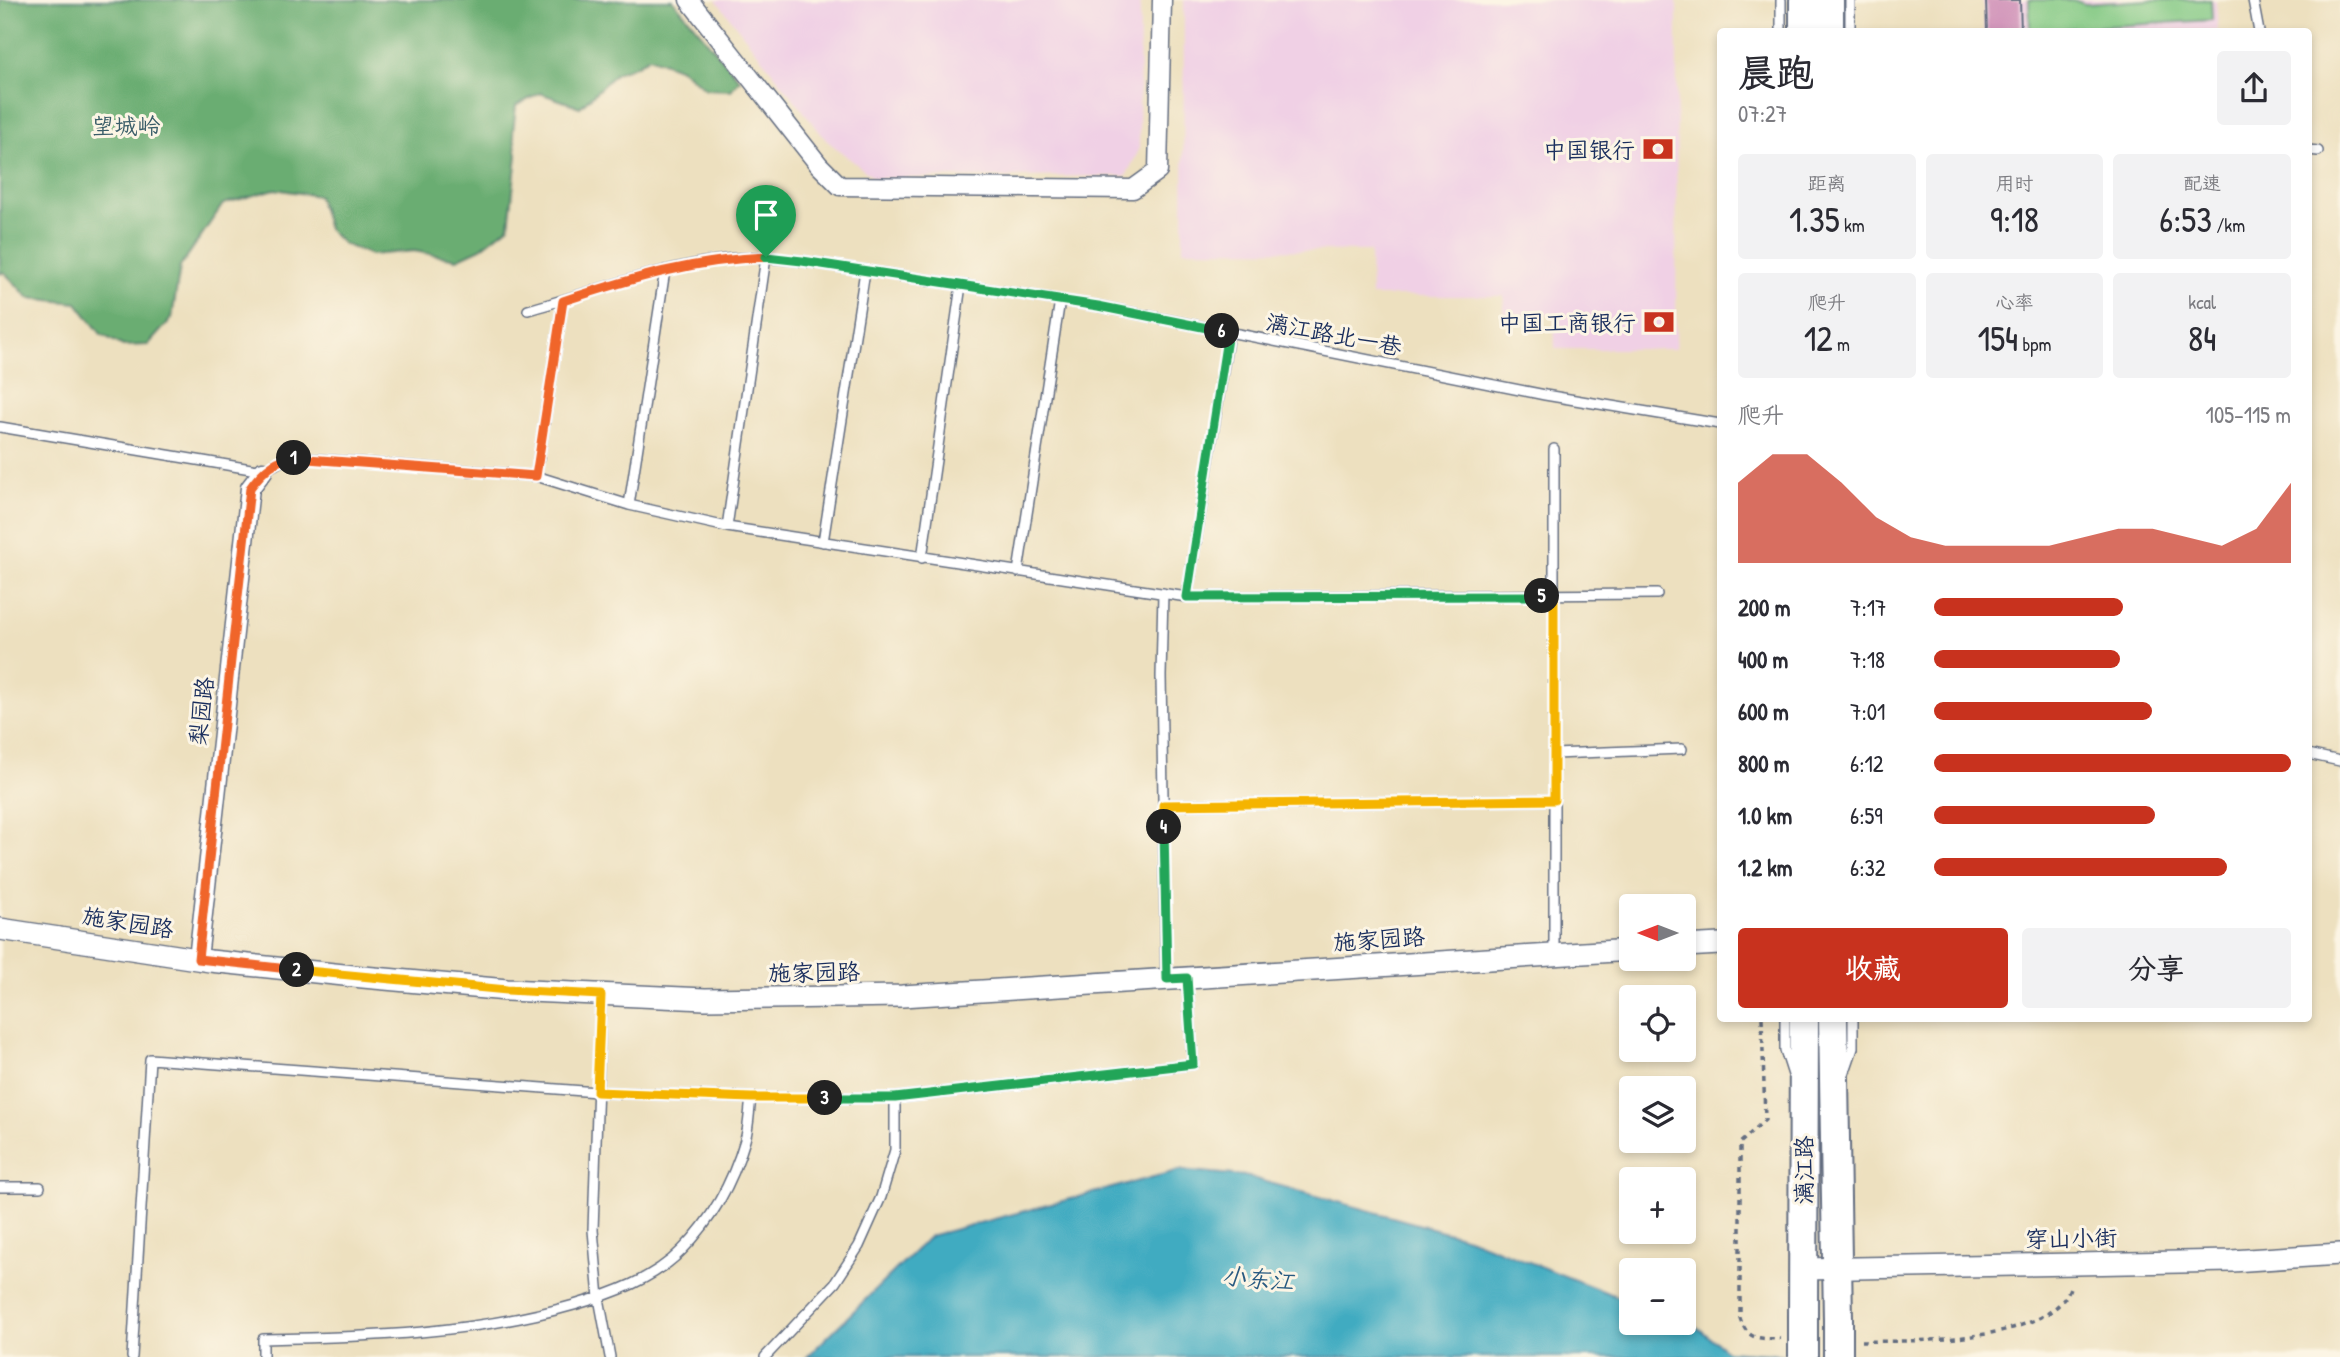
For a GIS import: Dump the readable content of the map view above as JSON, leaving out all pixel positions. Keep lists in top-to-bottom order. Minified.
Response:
{"streets":{"highway":["漓江路"],"street":["梨园路","施家园路","穿山小街"],"lane":["漓江路北一巷"]},"crossings":[["梨园路","施家园路"],["漓江路","穿山小街"]],"water":["小东江"],"parks":["望城岭"],"places":{"bank":["中国银行","中国工商银行"]},"north":"left","page":{"heading":["晨跑","07:27"],"stats":[["距离","1.35 km"],["用时","9:18"],["配速","6:53 /km"],["爬升","12 m"],["心率","154 bpm"],["kcal","84"]],"pins":["6","1","5","4","2","3"],"chart":["爬升","105–115 m"],"list":[{"name":"200 m","note":"7:17"},{"name":"400 m","note":"7:18"},{"name":"600 m","note":"7:01"},{"name":"800 m","note":"6:12"},{"name":"1.0 km","note":"6:59"},{"name":"1.2 km","note":"6:32"}],"map_buttons":["+","−"],"buttons":["收藏","分享"]}}
